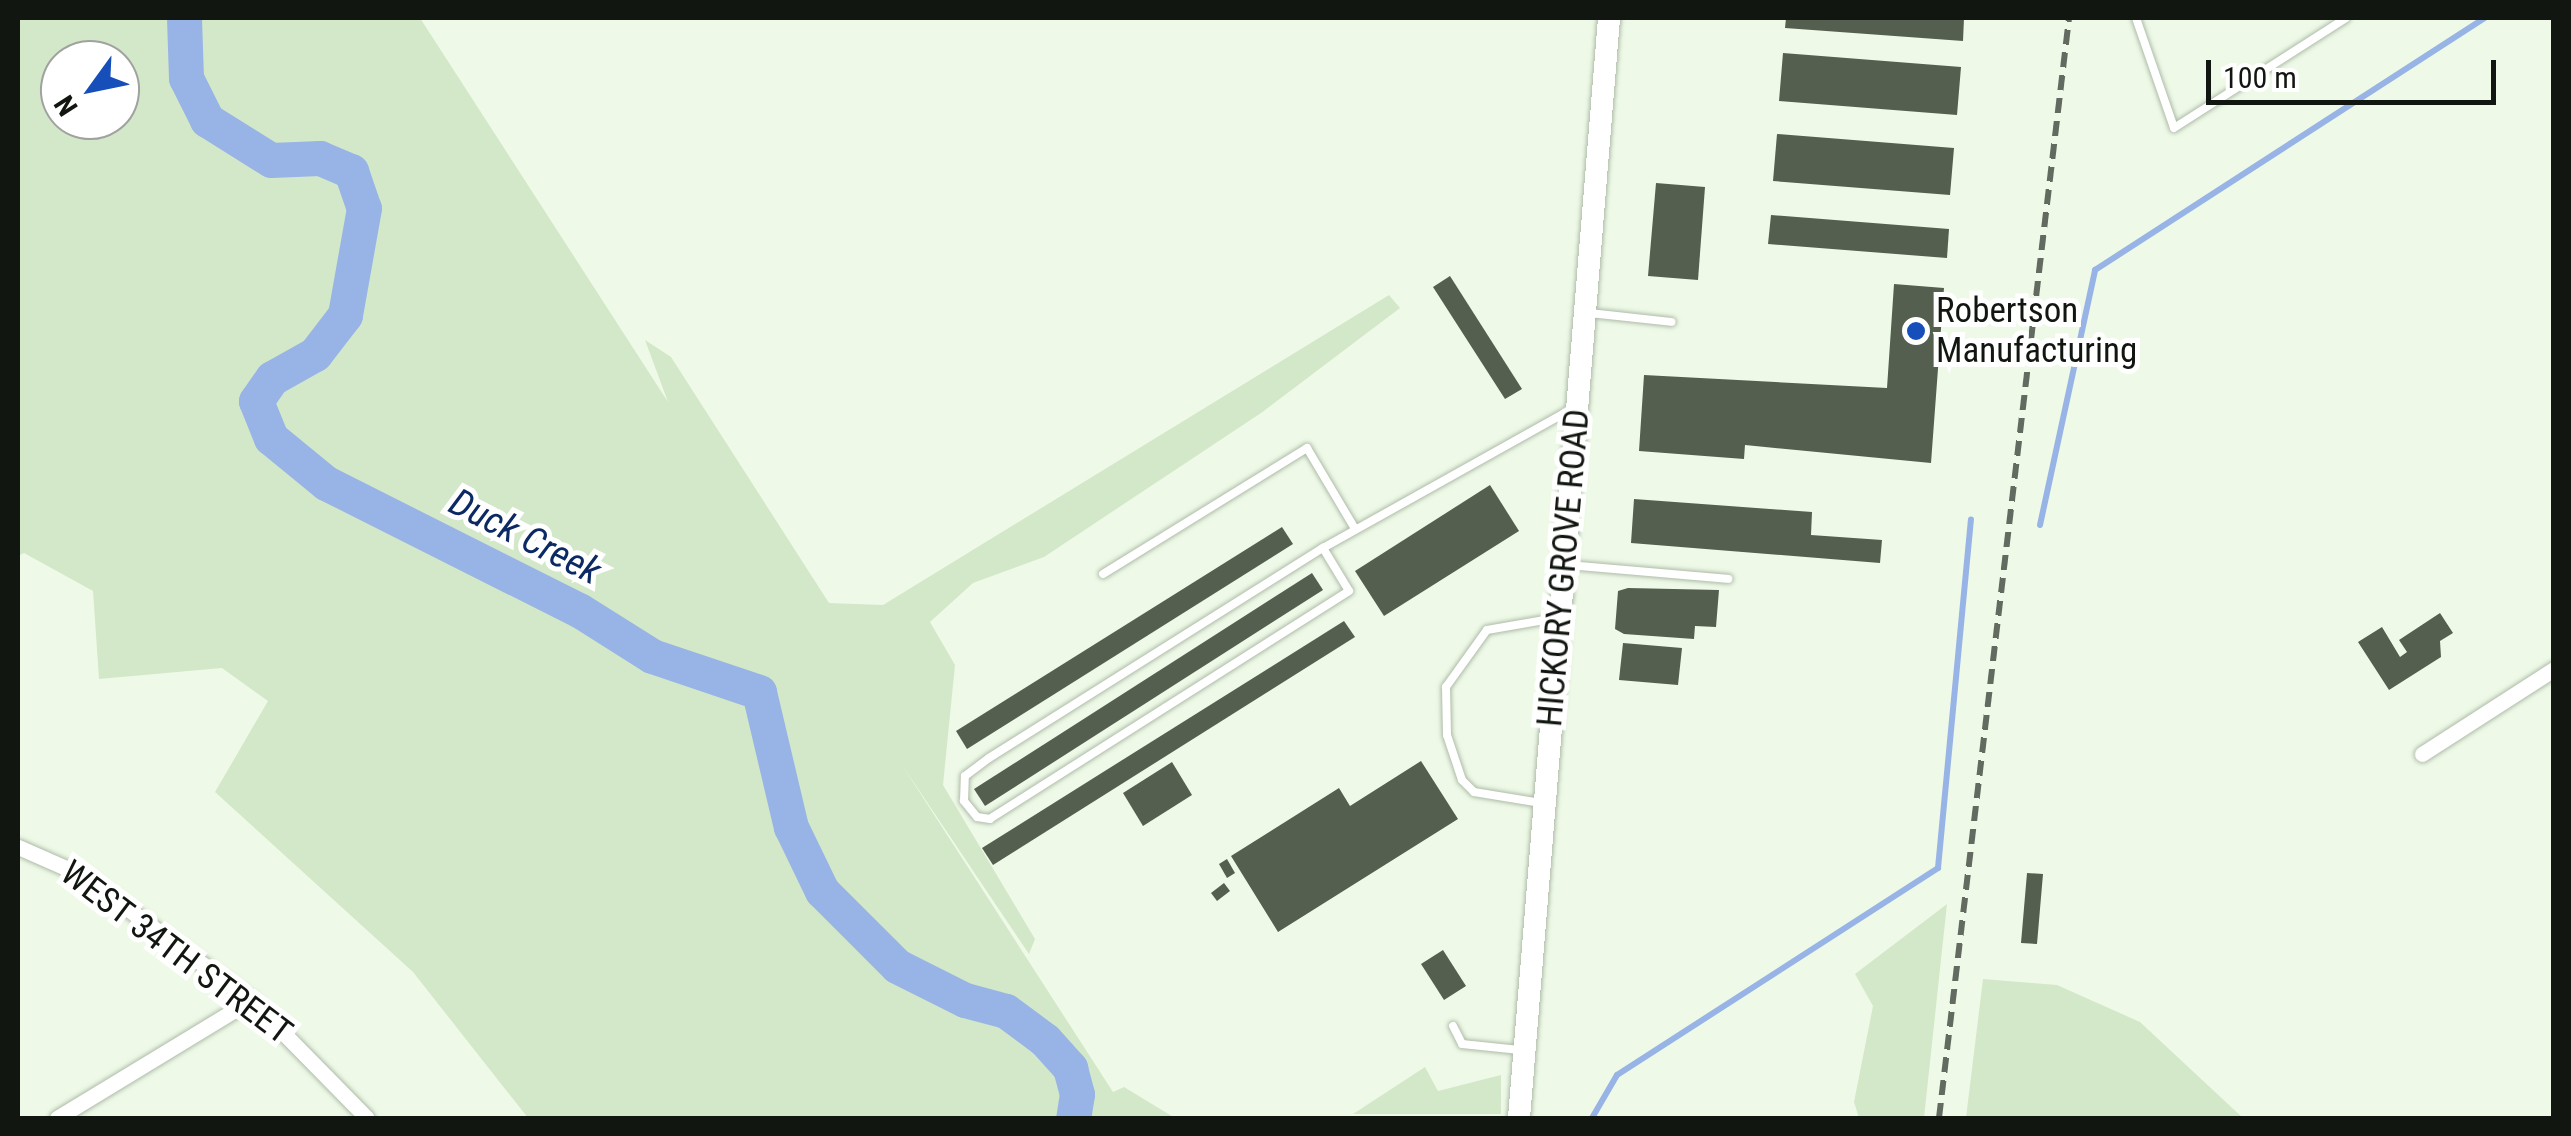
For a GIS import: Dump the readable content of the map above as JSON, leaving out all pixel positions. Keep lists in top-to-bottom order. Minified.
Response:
{"streets":{"main road":["HICKORY GROVE ROAD"],"street":["WEST 34TH STREET"]},"water":["Duck Creek"],"places":["Robertson Manufacturing"],"scale_bar":"100 m","north":"bottom left"}
